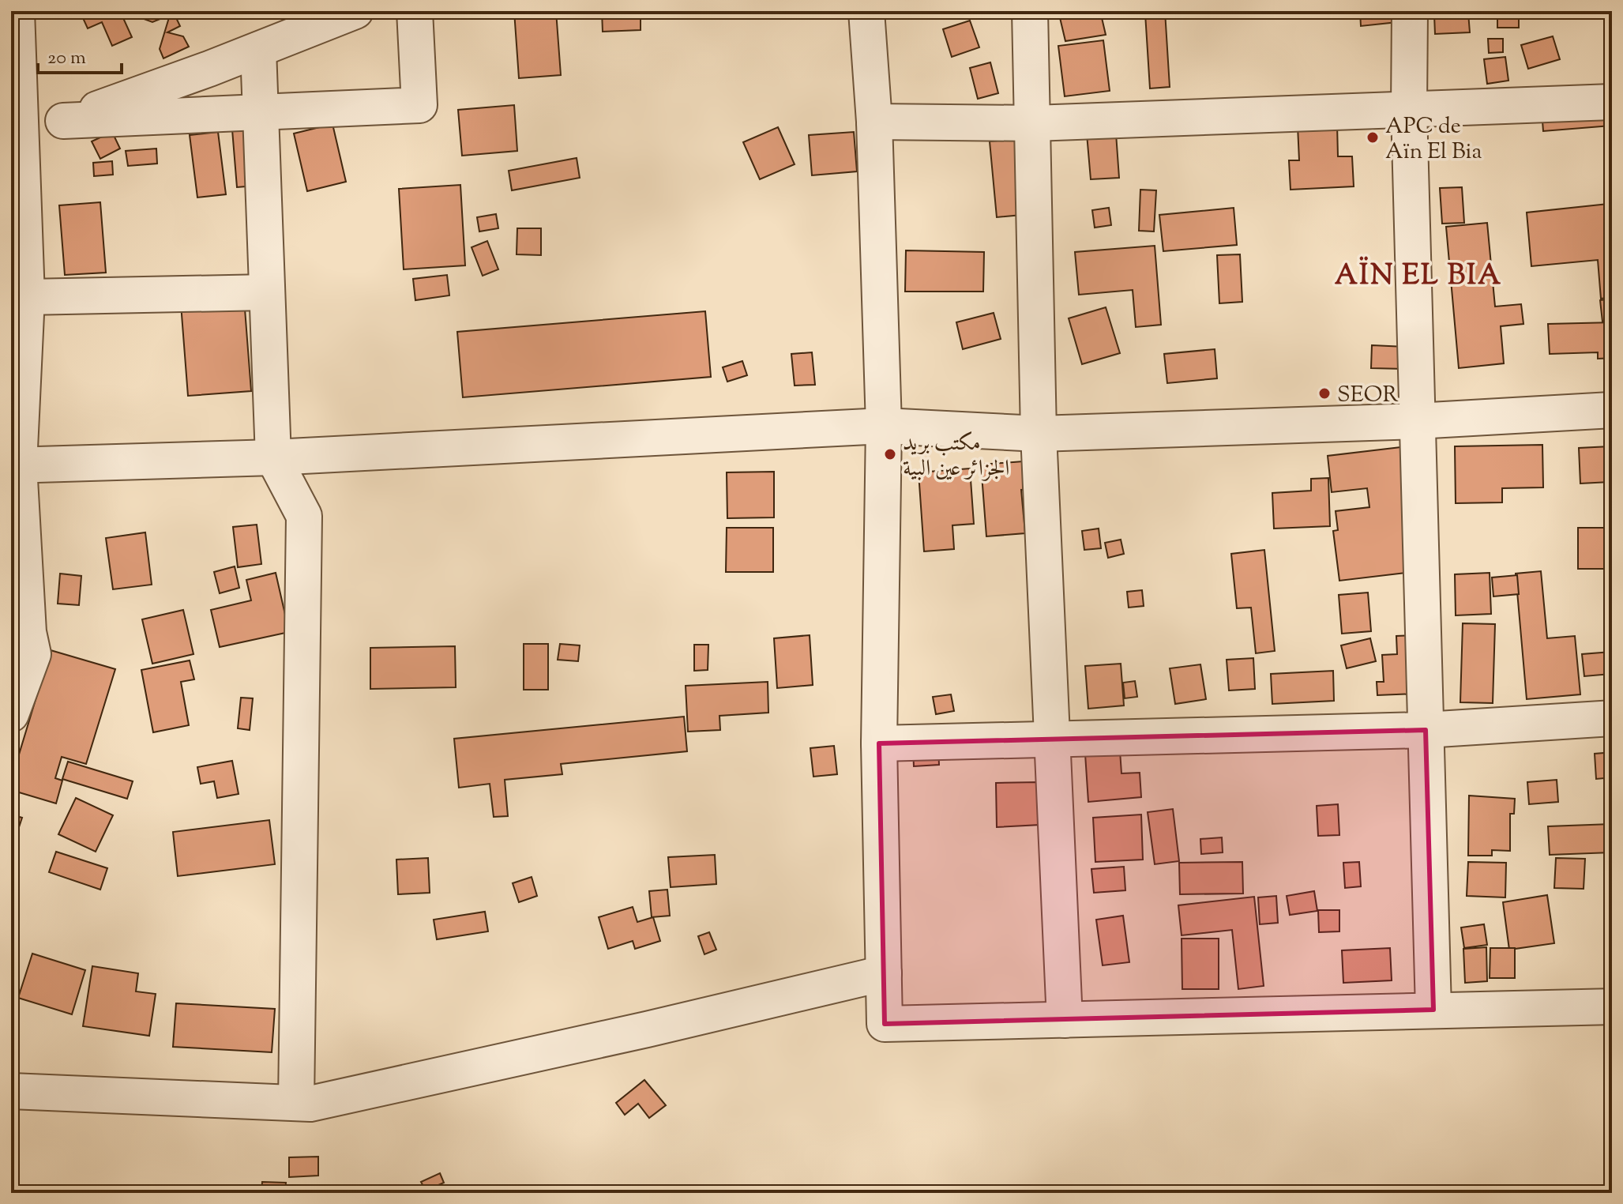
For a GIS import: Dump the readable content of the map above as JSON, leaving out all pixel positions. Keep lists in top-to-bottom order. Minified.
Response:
{"districts":["AÏN EL BIA"],"places":["APC de Aïn El Bia","SEOR","مكتب بريد الجزائر عين البية"],"scale_bar":"20 m"}
